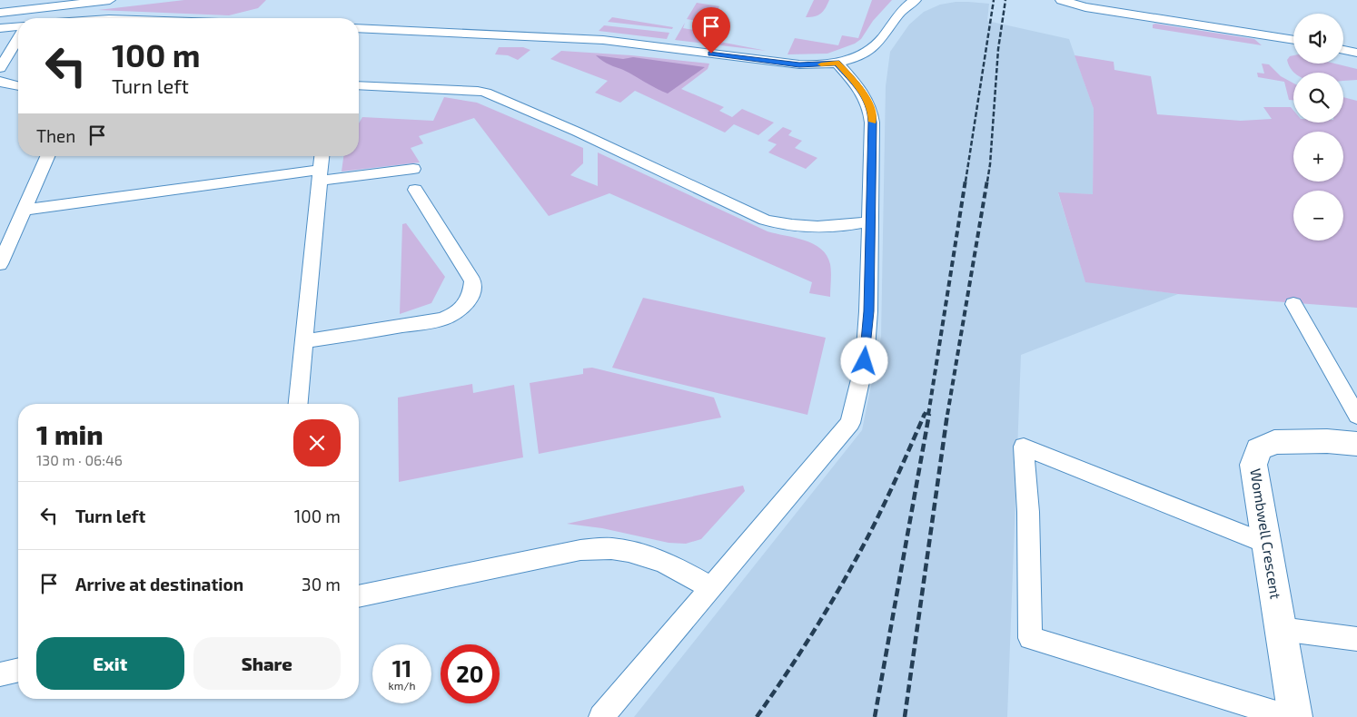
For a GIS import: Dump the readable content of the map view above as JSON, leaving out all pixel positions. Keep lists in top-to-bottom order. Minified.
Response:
{"streets":{"street":["Wombwell Crescent"]},"page":{"map_buttons":["+","−"],"turn":["100 m","Turn left"],"then":"Then","heading":["1 min","130 m · 06:46"],"list":[{"name":"Turn left","value":"100 m"},{"name":"Arrive at destination","value":"30 m"}],"buttons":["Exit","Share"],"speed":"11 km/h","limit":"20"}}
